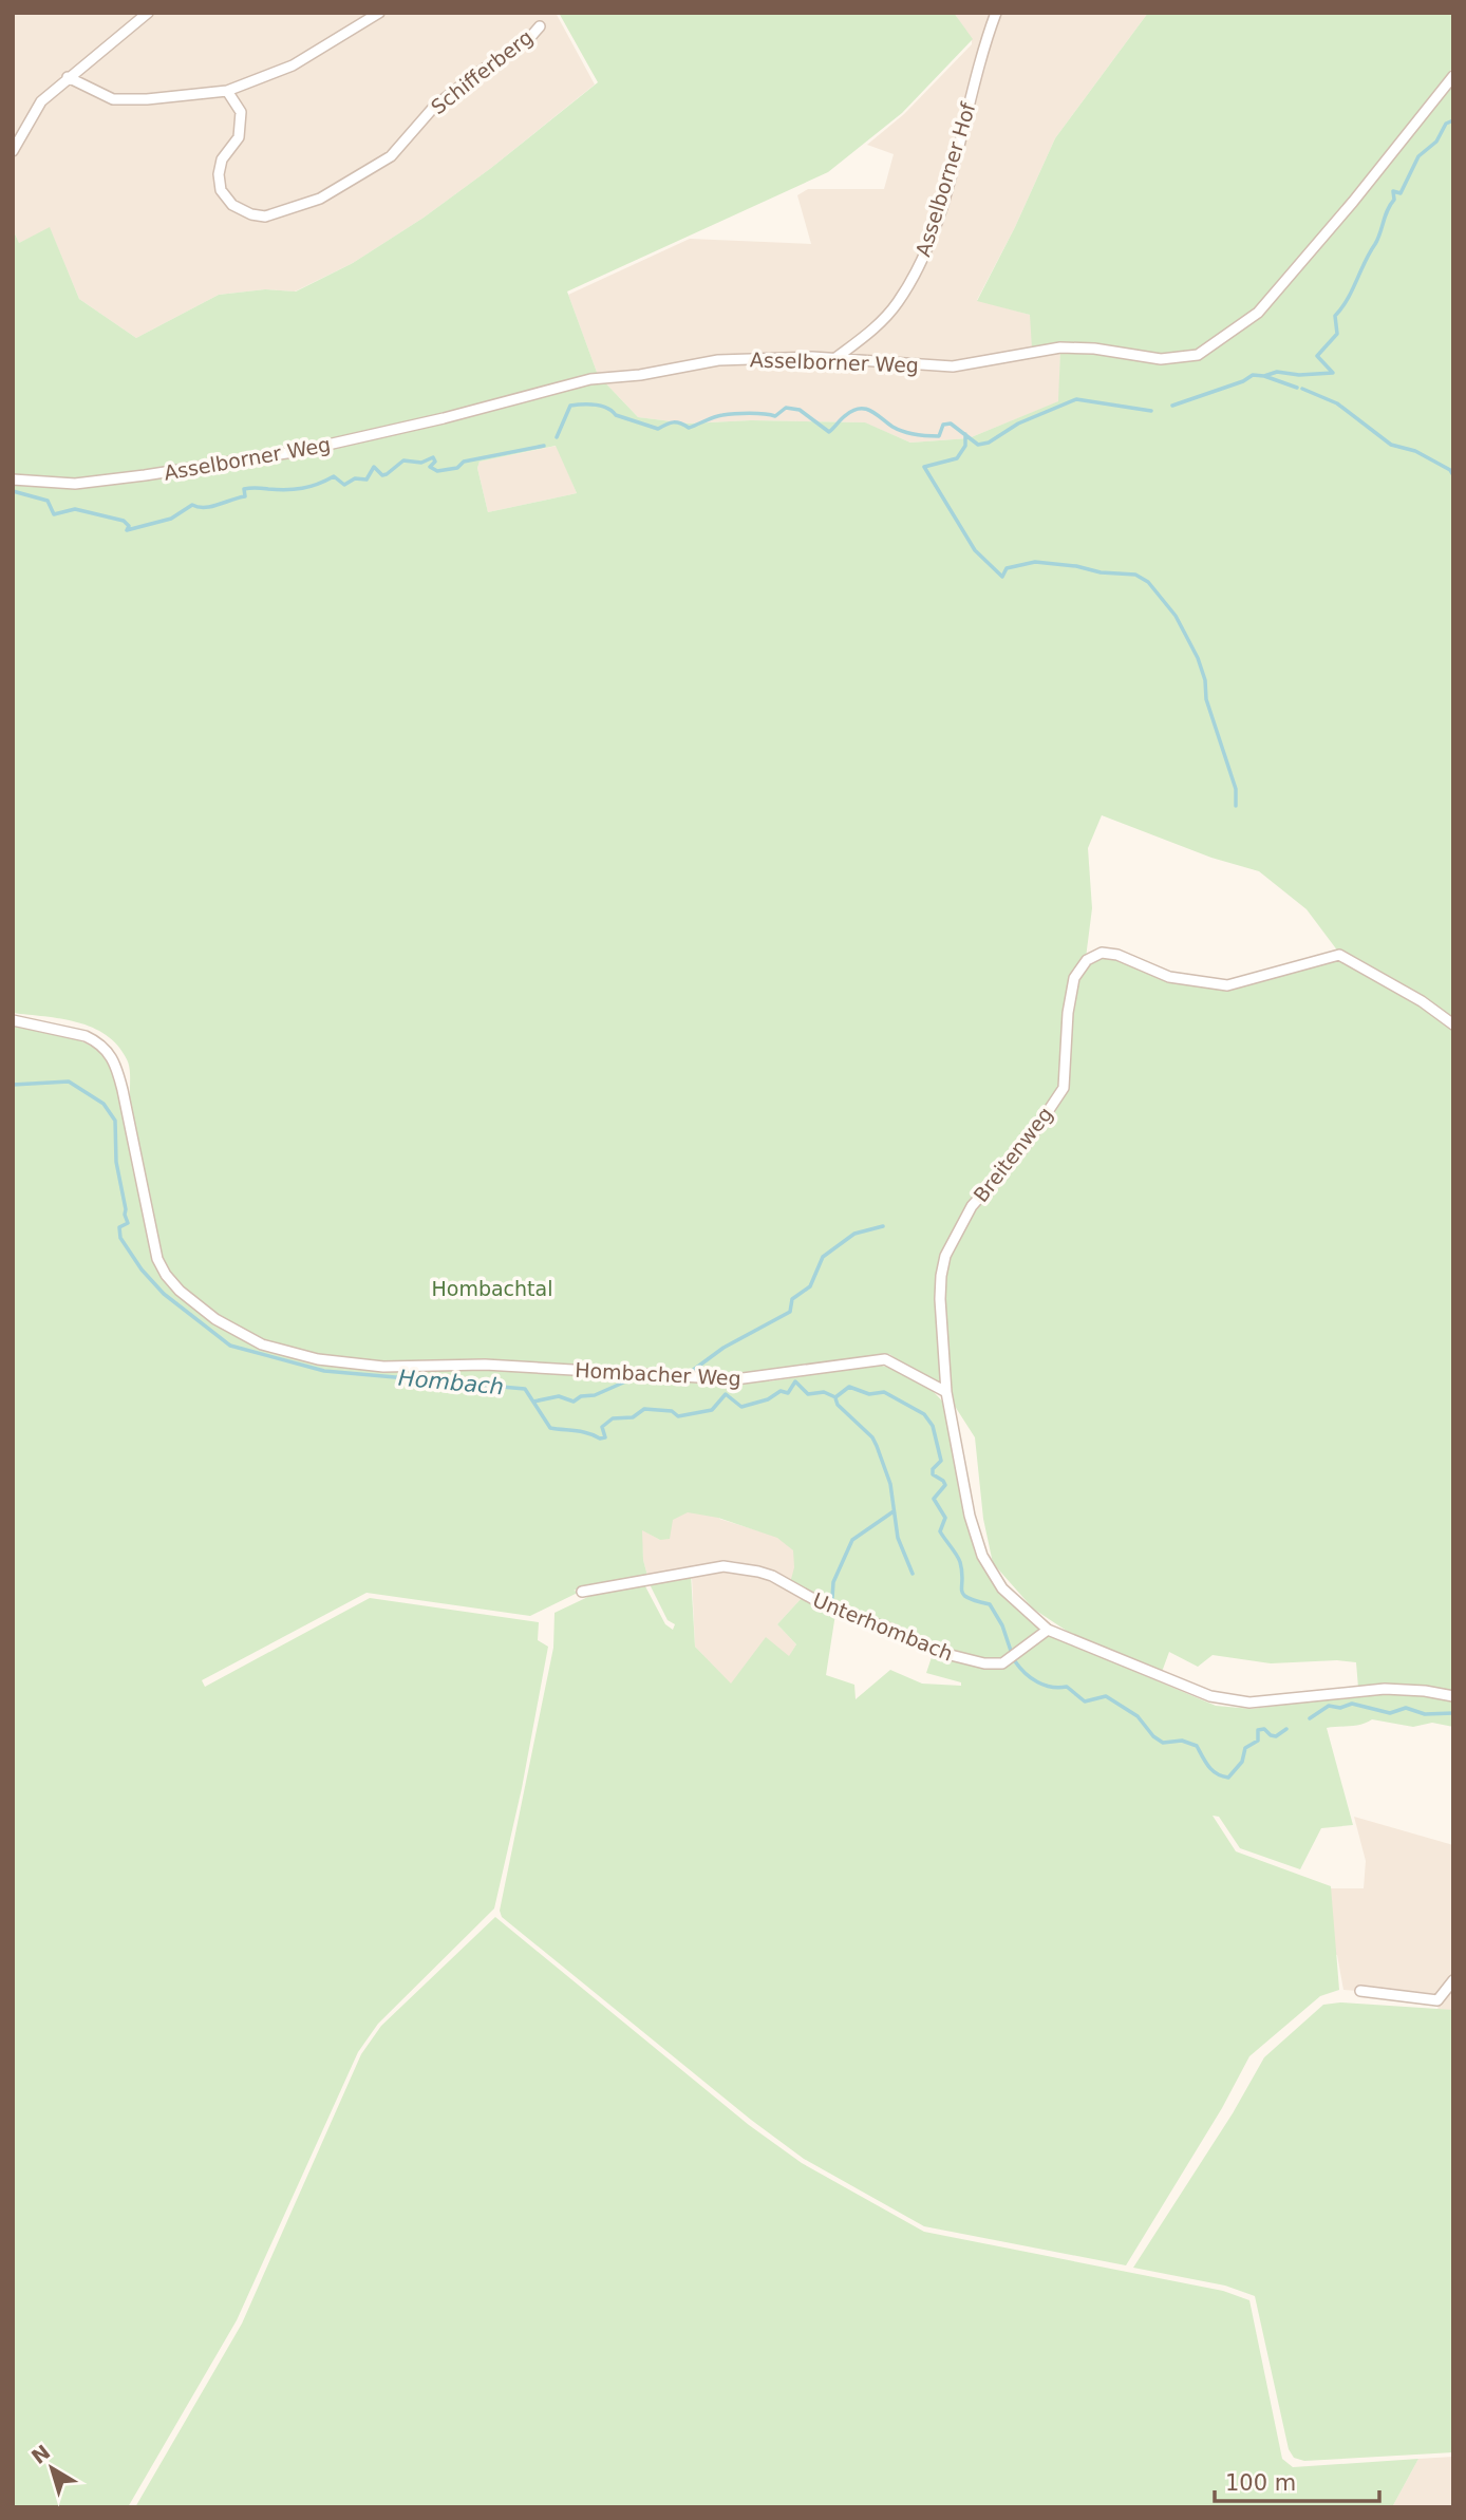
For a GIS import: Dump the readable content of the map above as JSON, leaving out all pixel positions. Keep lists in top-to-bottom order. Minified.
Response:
{"streets":{"street":["Schifferberg","Asselborner Hof","Asselborner Weg","Breitenweg","Hombacher Weg","Unterhombach"]},"crossings":[["Asselborner Hof","Asselborner Weg"],["Breitenweg","Hombacher Weg"]],"water":["Hombach"],"parks":["Hombachtal"],"scale_bar":"100 m","north":"top left"}
